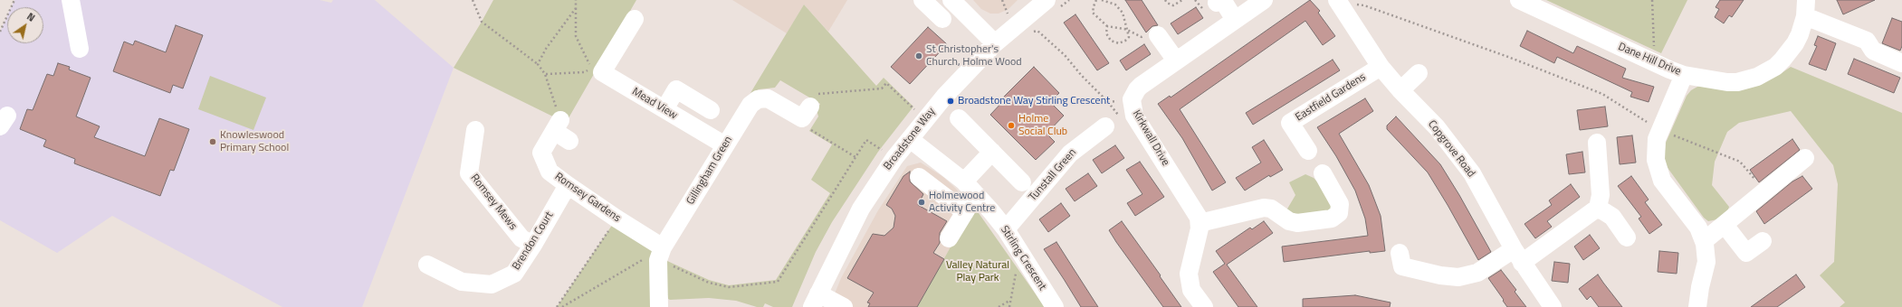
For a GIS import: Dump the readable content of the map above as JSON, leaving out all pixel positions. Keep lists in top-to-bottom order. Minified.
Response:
{"streets":{"street":["Dane Hill Drive","Eastfield Gardens","Mead View","Kirkwall Drive","Broadstone Way","Copgrove Road","Gillingham Green","Tunstall Green","Romsey Gardens","Romsey Mews","Brendon Court","Stirling Crescent"]},"crossings":[["Eastfield Gardens","Copgrove Road"],["Mead View","Gillingham Green"],["Broadstone Way","Stirling Crescent"],["Gillingham Green","Romsey Gardens"],["Tunstall Green","Stirling Crescent"],["Romsey Gardens","Brendon Court"],["Romsey Mews","Brendon Court"]],"parks":["Valley Natural Play Park"],"places":["St Christopher's Church, Holme Wood","Broadstone Way Stirling Crescent","Holme Social Club","Knowleswood Primary School","Holmewood Activity Centre"],"north":"top right"}
